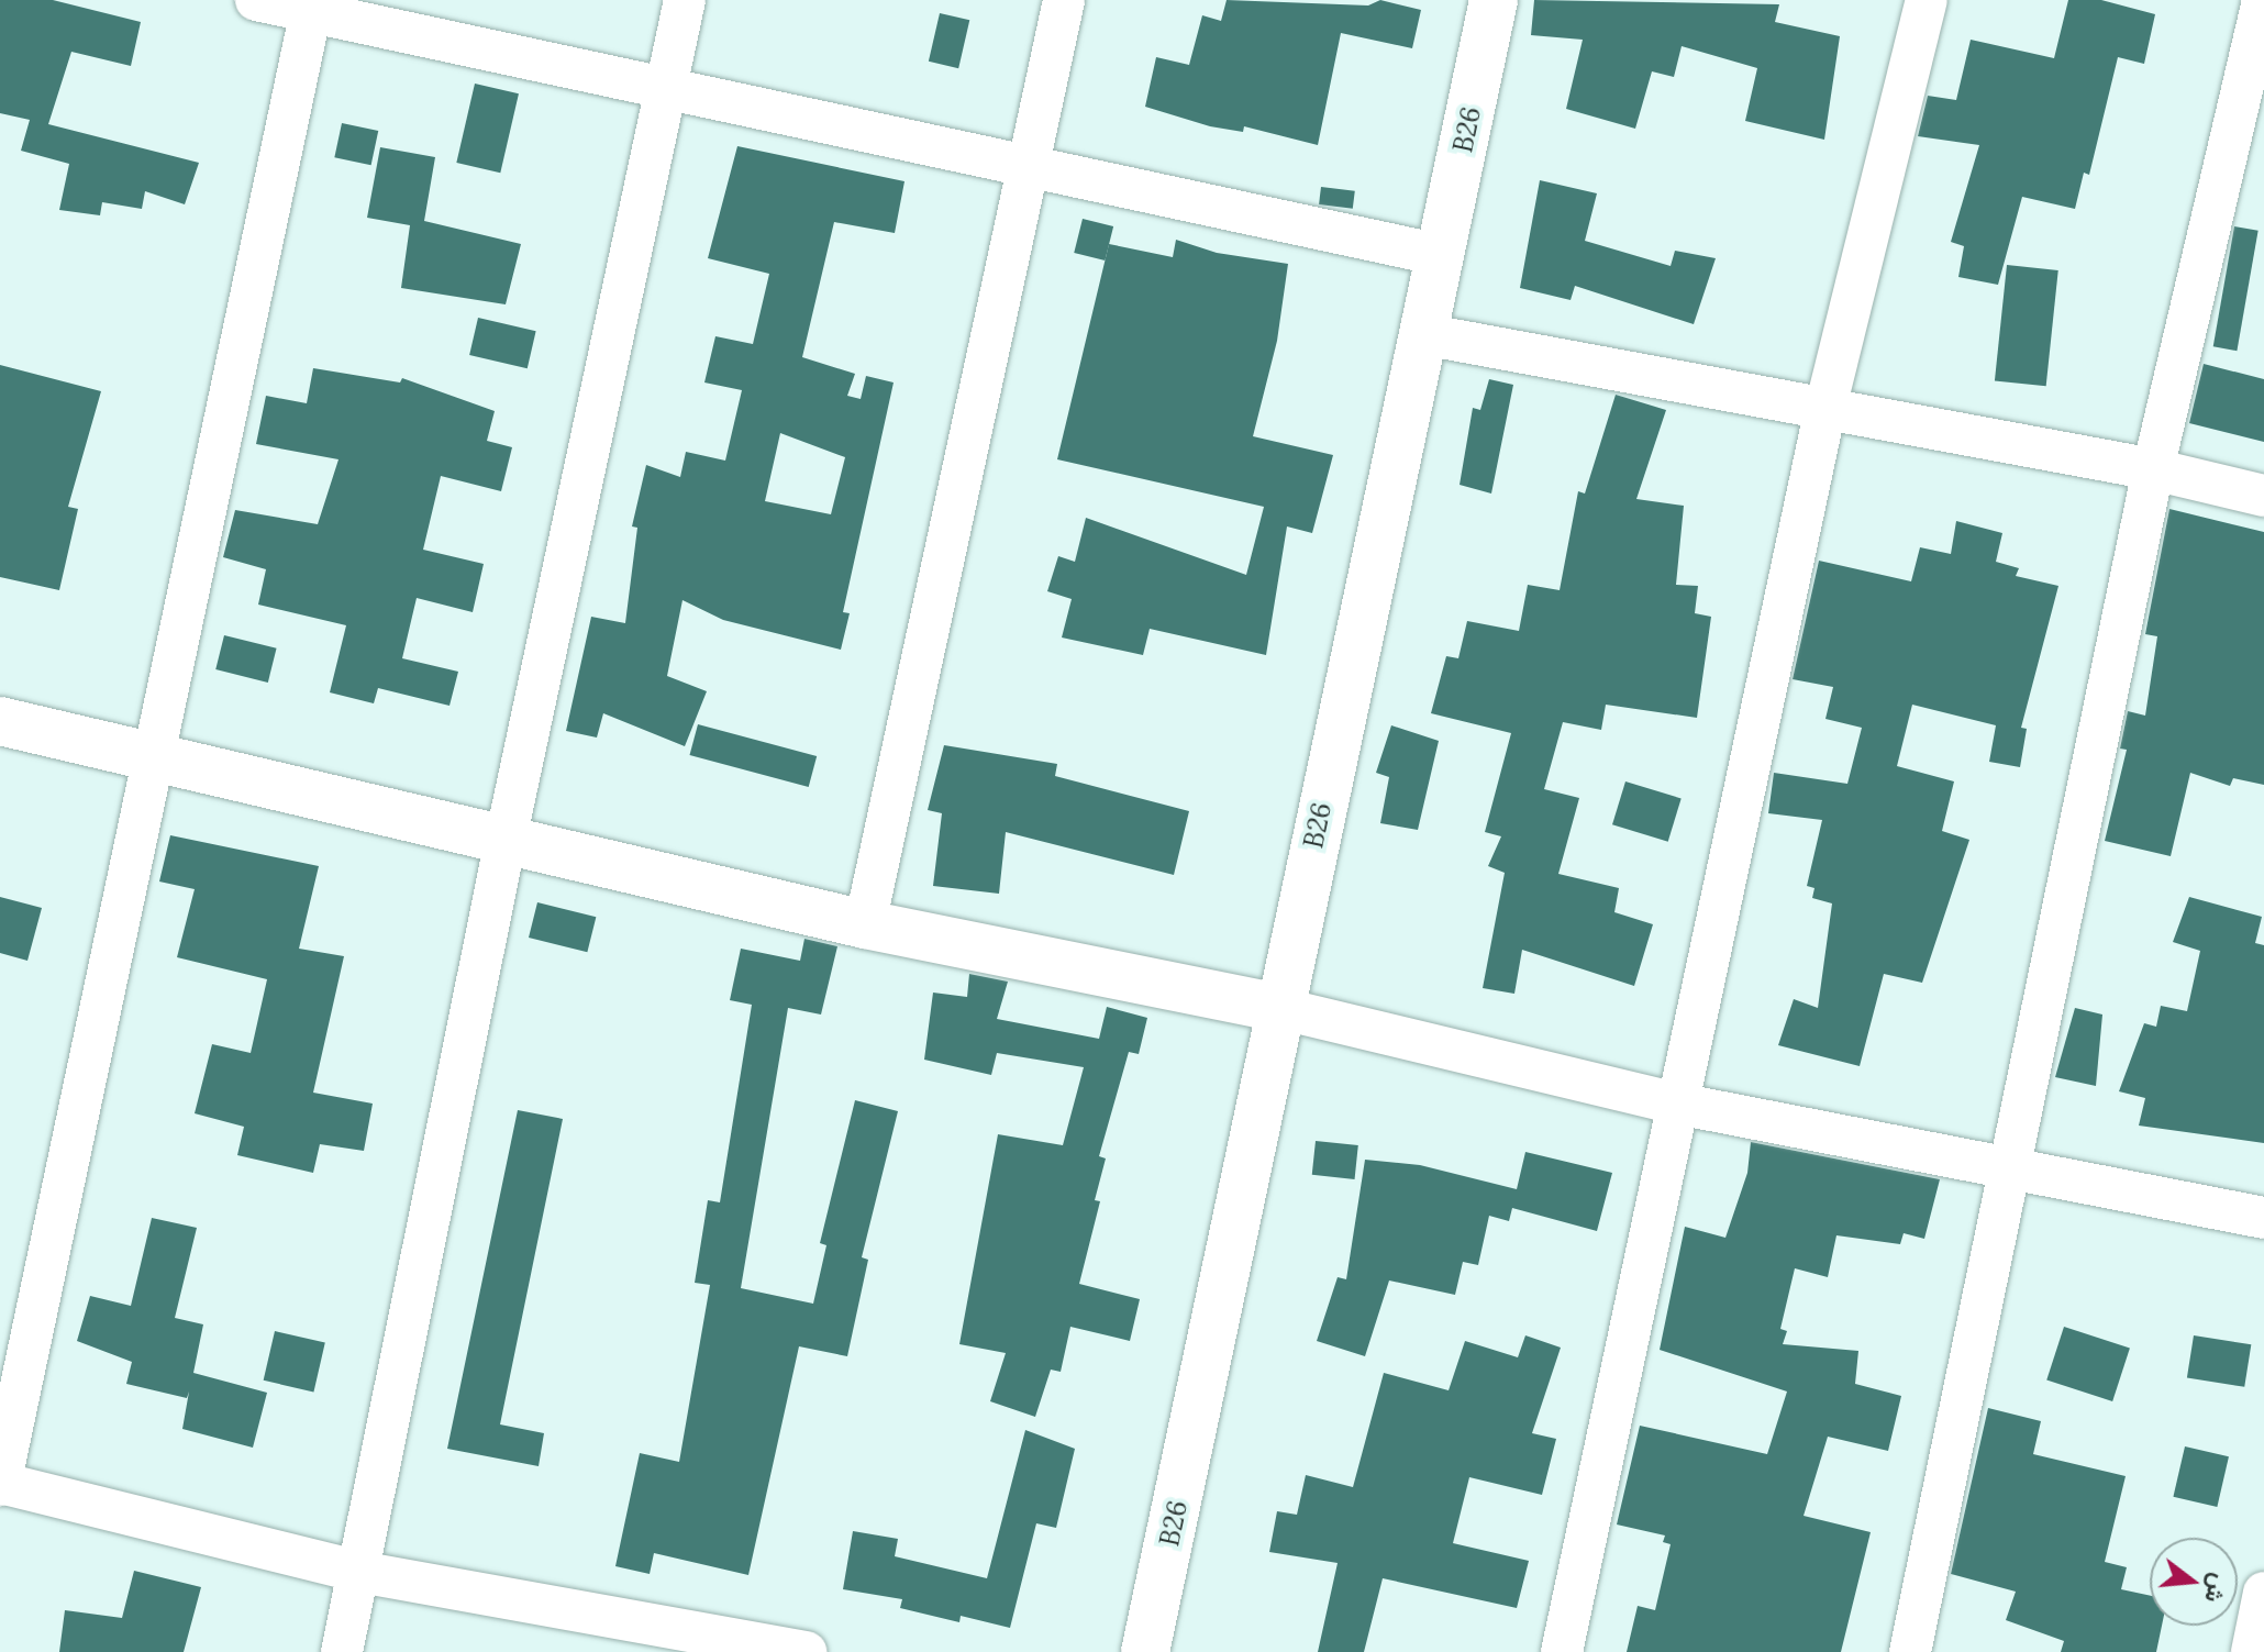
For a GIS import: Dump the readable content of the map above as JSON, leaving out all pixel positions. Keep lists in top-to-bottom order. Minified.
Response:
{"streets":{"main road":["B26"]},"north":"right"}
